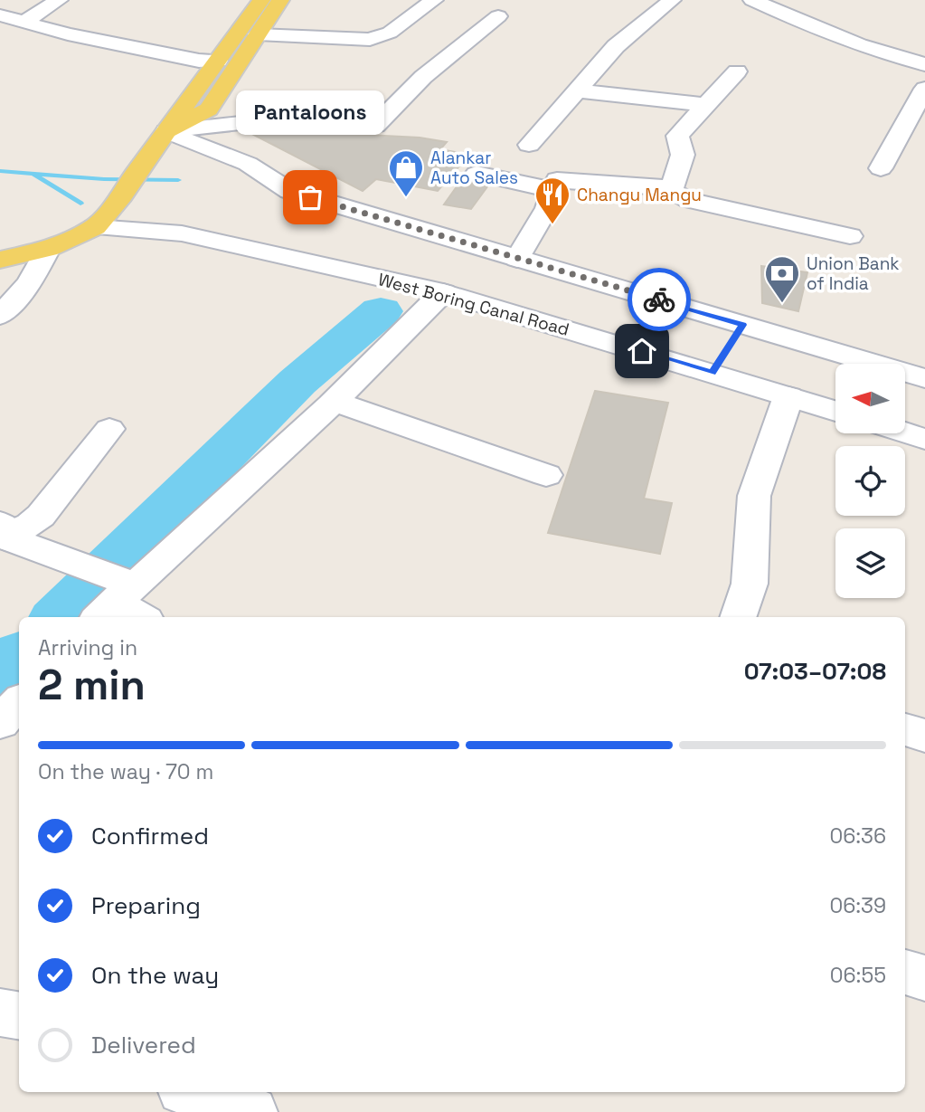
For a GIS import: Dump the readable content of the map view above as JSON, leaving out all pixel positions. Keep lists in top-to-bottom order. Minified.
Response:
{"streets":{"street":["West Boring Canal Road"]},"places":{"other":["Pantaloons"],"shop":["Alankar Auto Sales"],"restaurant":["Changu Mangu"],"bank":["Union Bank of India"]},"north":"left","page":{"bubble":"Pantaloons","heading":["2 min","Arriving in","07:03–07:08"],"bar":"On the way · 70 m","list":[["Confirmed","06:36"],["Preparing","06:39"],["On the way","06:55"],"Delivered"]}}
